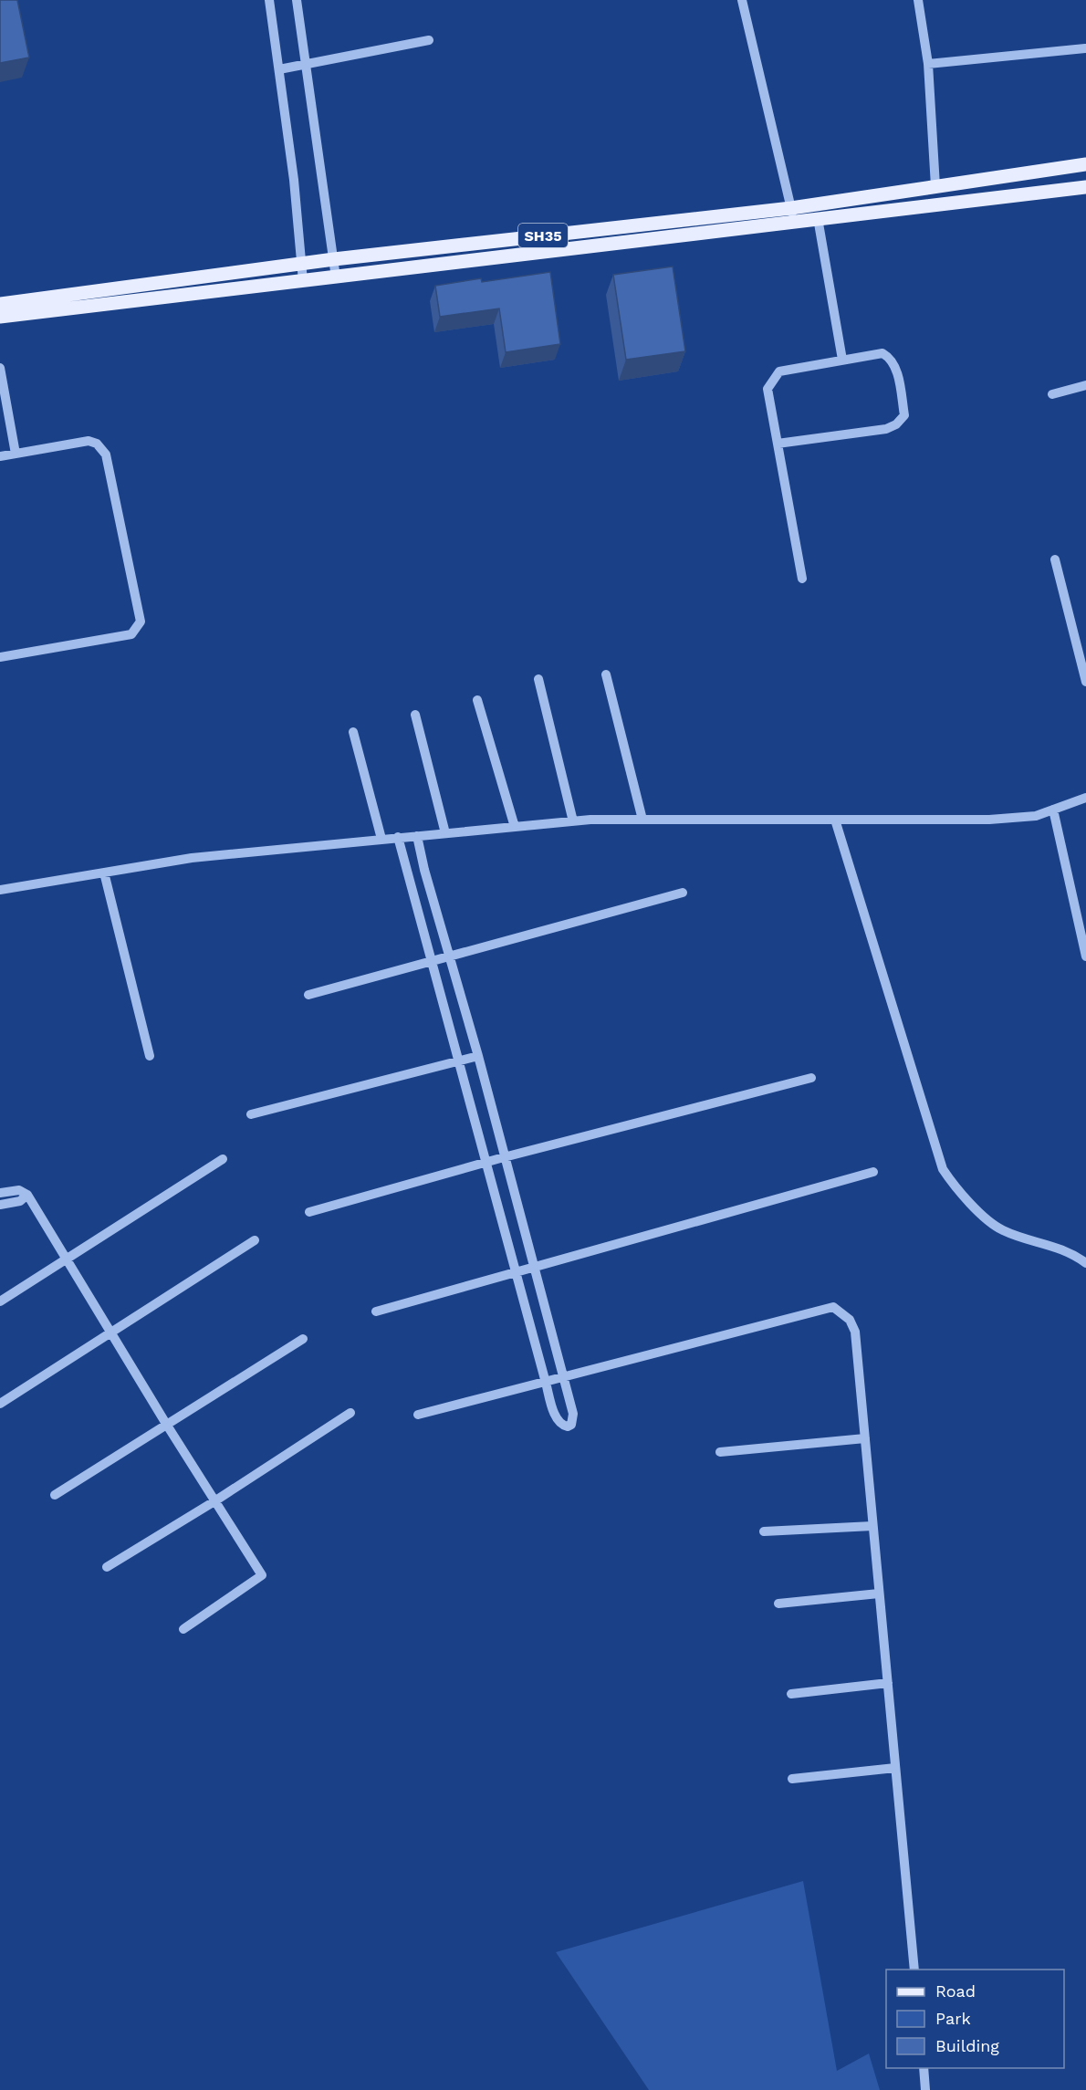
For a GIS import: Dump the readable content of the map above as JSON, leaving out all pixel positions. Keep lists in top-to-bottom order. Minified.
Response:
{"streets":{"main road":["SH35"]},"legend":["Road","Park","Building"]}
